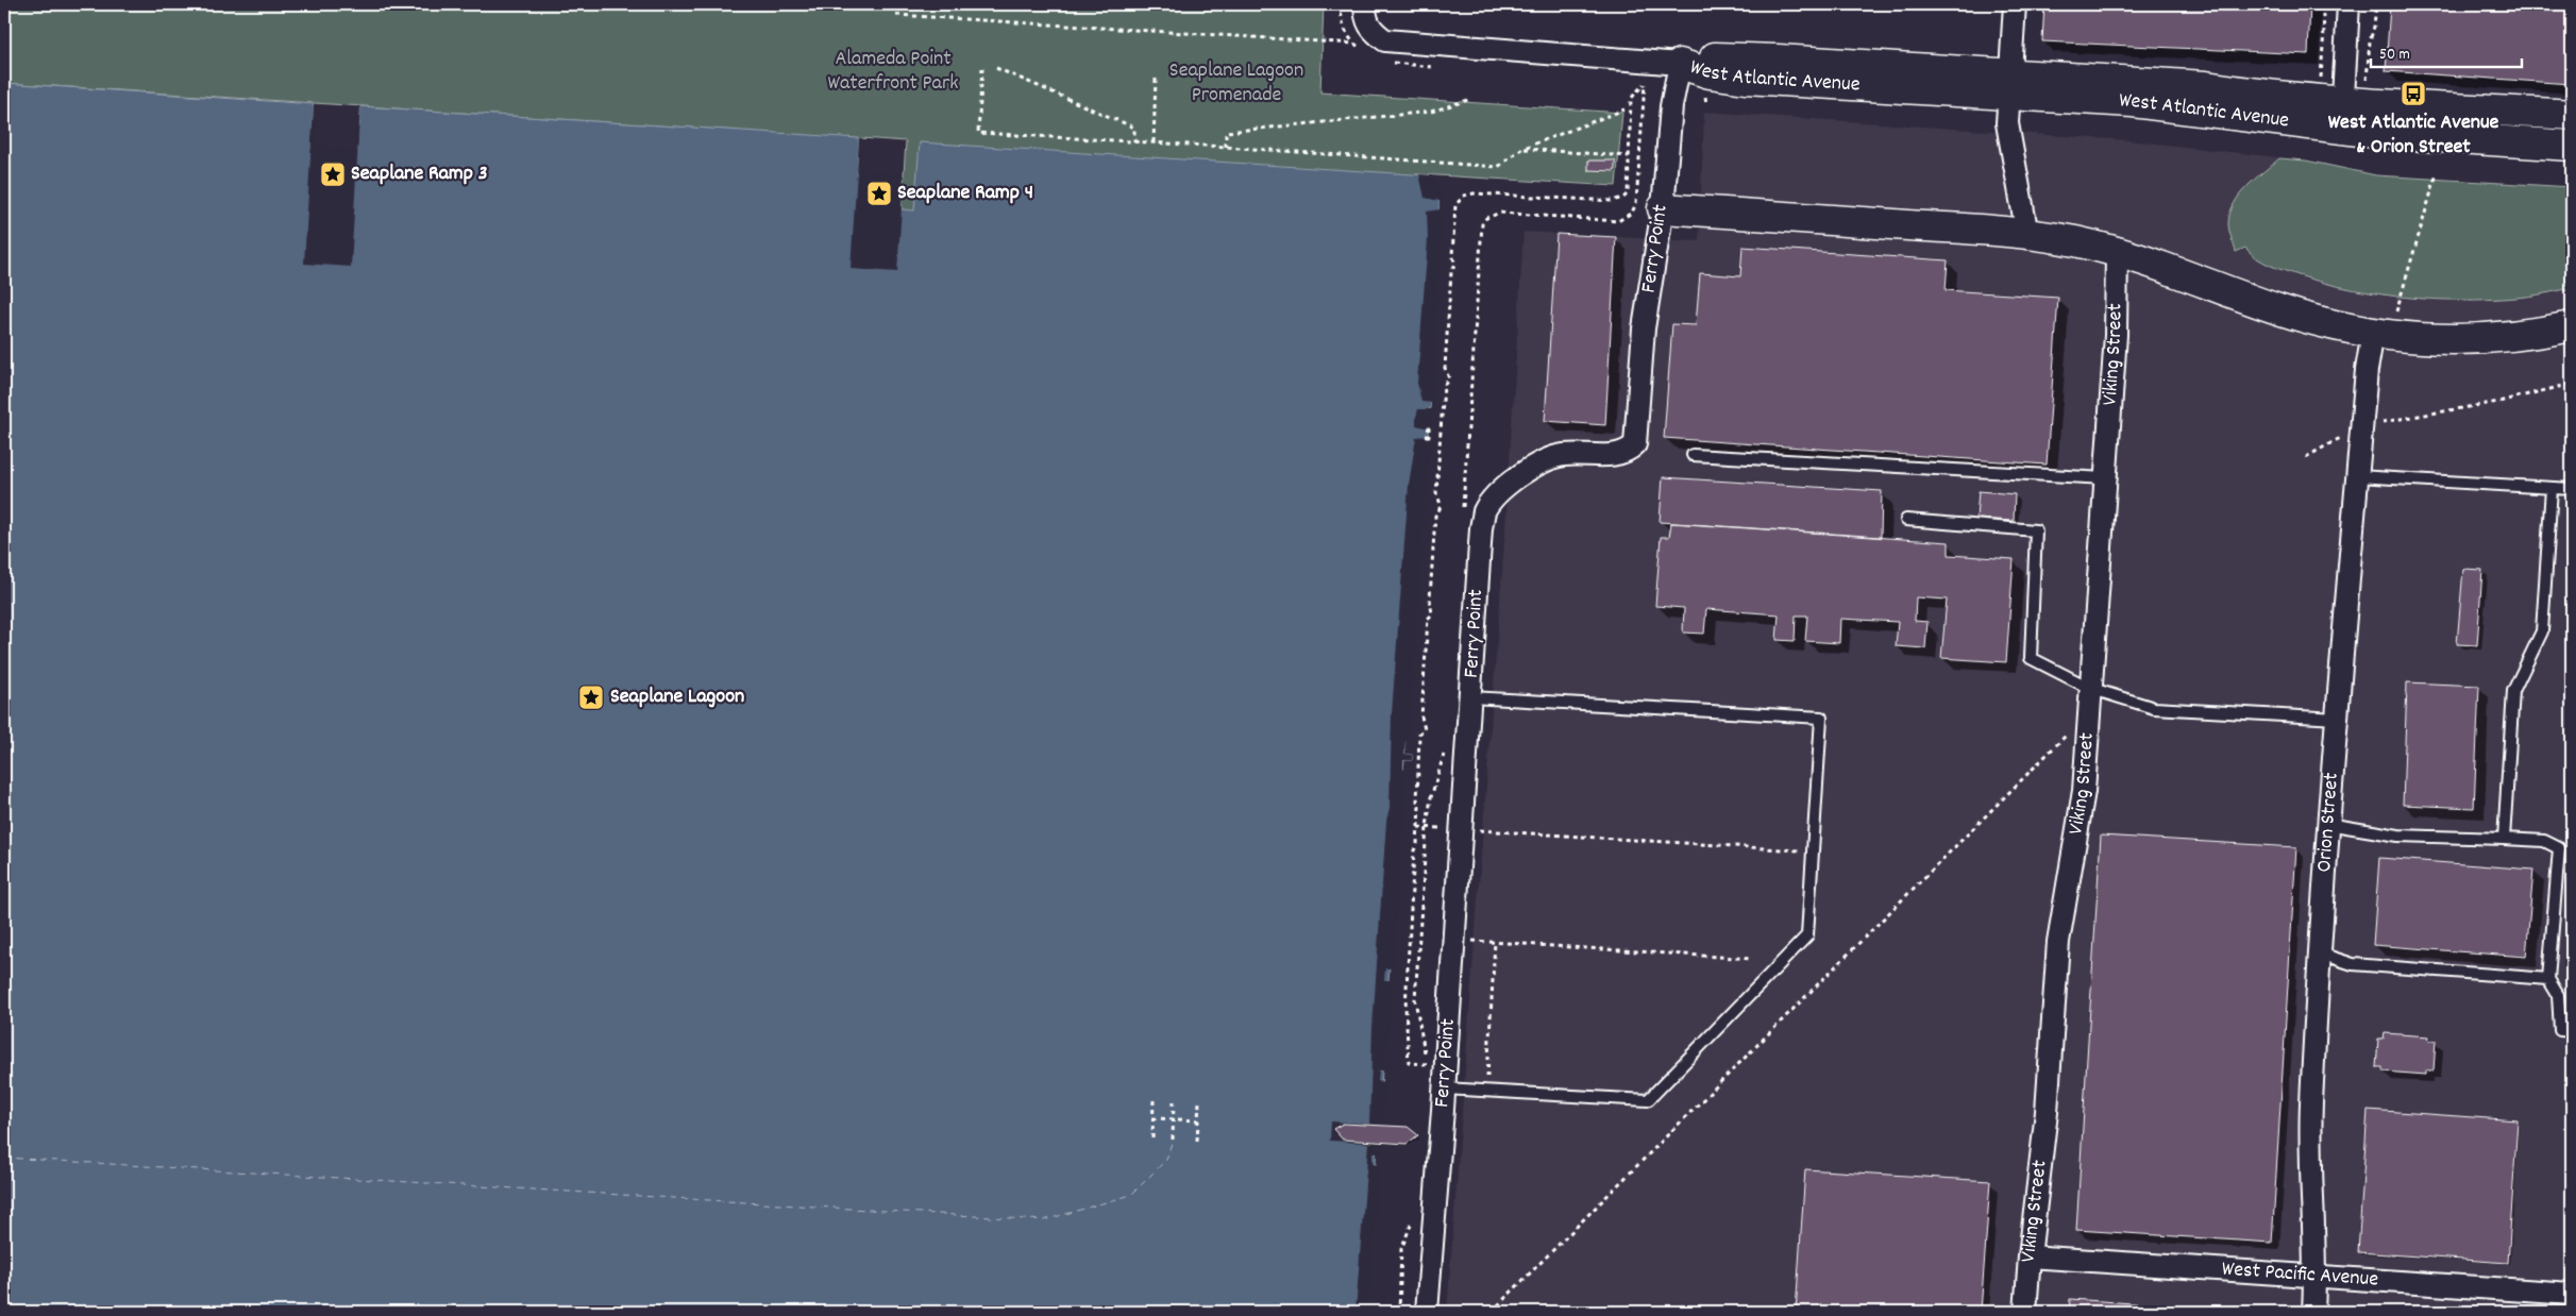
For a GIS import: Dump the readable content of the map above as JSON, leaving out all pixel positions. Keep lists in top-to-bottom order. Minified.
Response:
{"streets":{"street":["West Atlantic Avenue","Ferry Point","Viking Street","Orion Street","West Pacific Avenue"]},"crossings":[["West Atlantic Avenue","Ferry Point"],["Viking Street","West Pacific Avenue"],["Orion Street","West Pacific Avenue"]],"parks":["Alameda Point Waterfront Park","Seaplane Lagoon Promenade"],"places":{"bus stop":["West Atlantic Avenue & Orion Street"],"place":["Seaplane Ramp 3","Seaplane Ramp 4","Seaplane Lagoon"]},"scale_bar":"50 m"}
